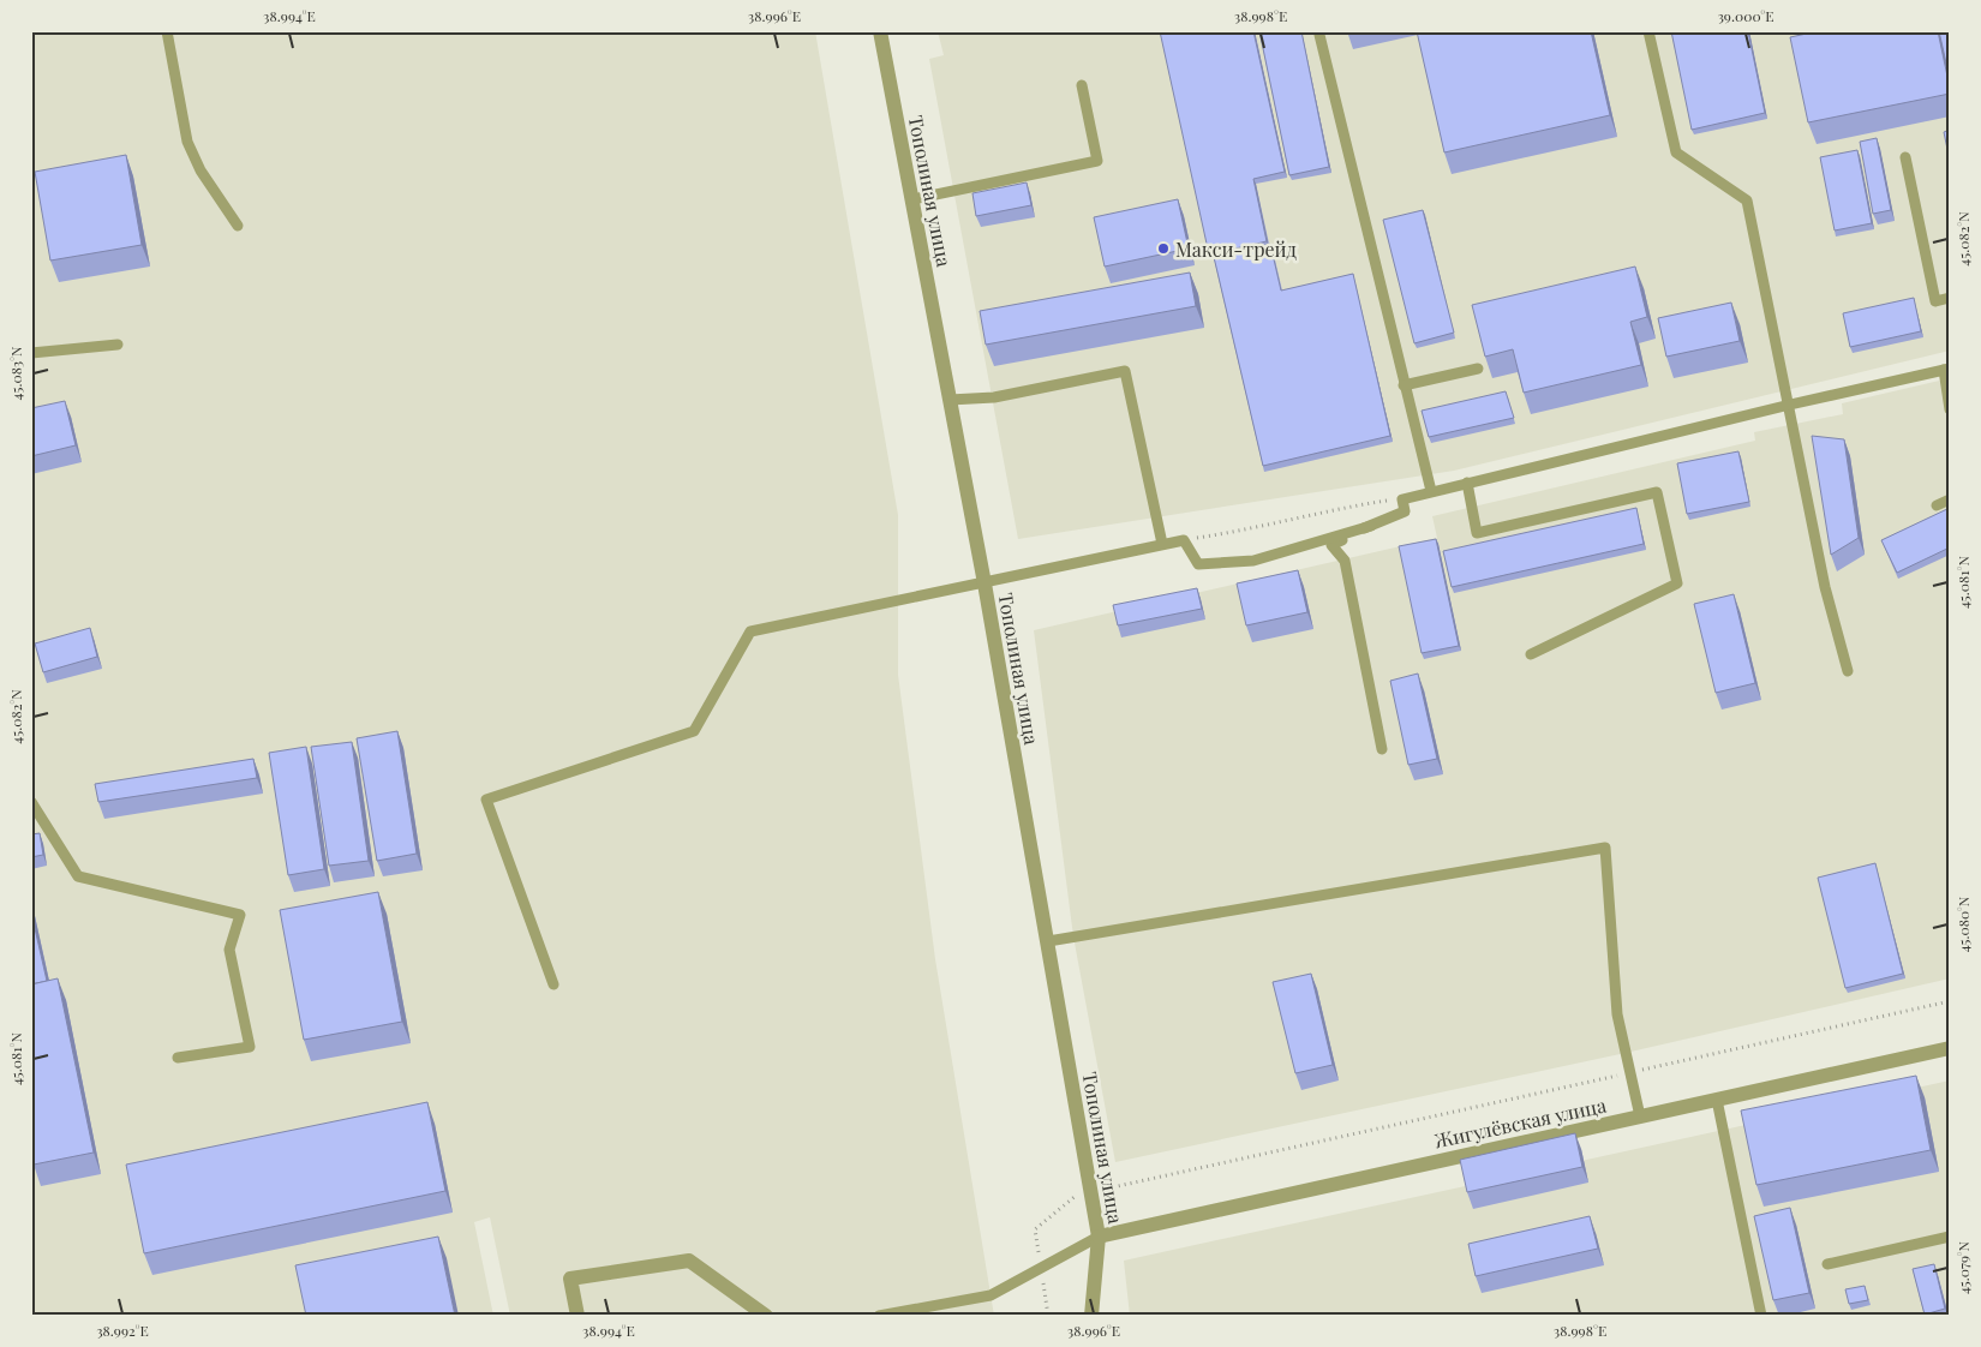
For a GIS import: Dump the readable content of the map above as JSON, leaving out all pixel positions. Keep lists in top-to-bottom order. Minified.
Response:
{"streets":{"street":["Тополиная улица","Жигулёвская улица"]},"crossings":[["Тополиная улица","Жигулёвская улица"]],"places":["Макси-трейд"],"coordinates":["38.994°E","38.996°E","38.998°E","39.000°E","45.082°N","45.083°N","45.081°N","45.080°N","45.079°N","38.992°E"]}
